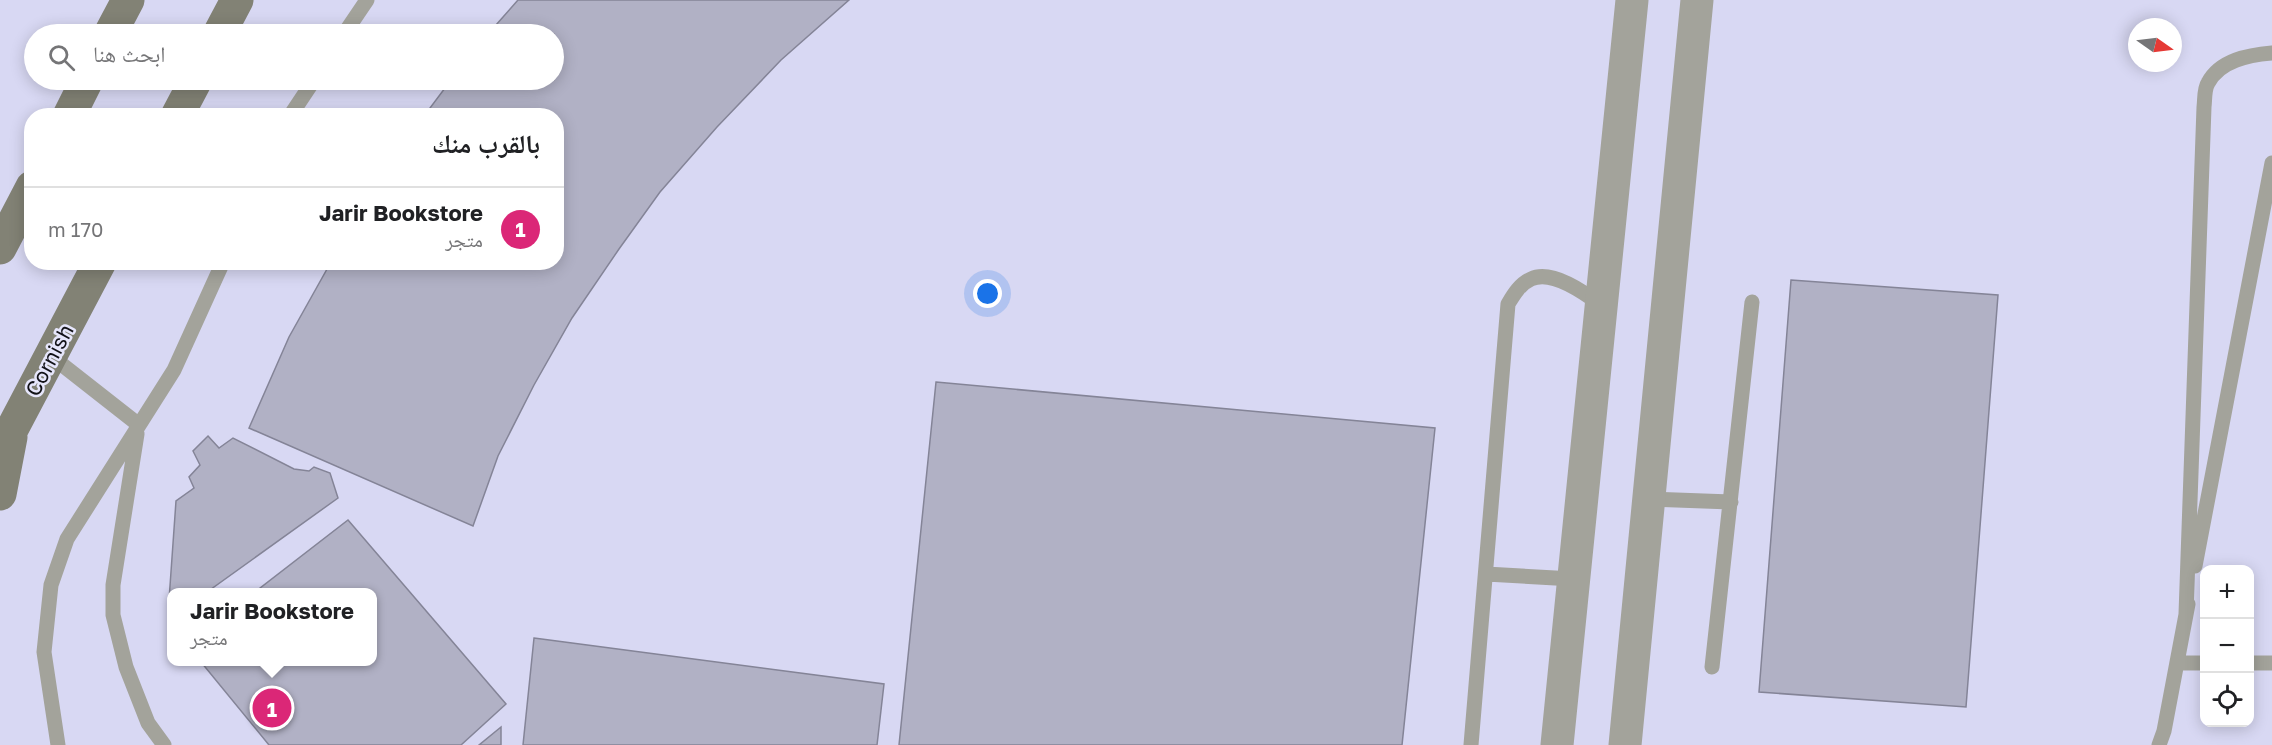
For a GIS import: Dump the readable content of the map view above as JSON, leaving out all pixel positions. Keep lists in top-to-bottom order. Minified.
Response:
{"streets":{"main road":["Cornish"]},"north":"right","page":{"search":"ابحث هنا","heading":"بالقرب منك","list":[{"mark":"1","name":"Jarir Bookstore","note":"متجر","value":"170 m"}],"map_buttons":["+","−"],"popup":["Jarir Bookstore","متجر"],"pins":"1"}}
